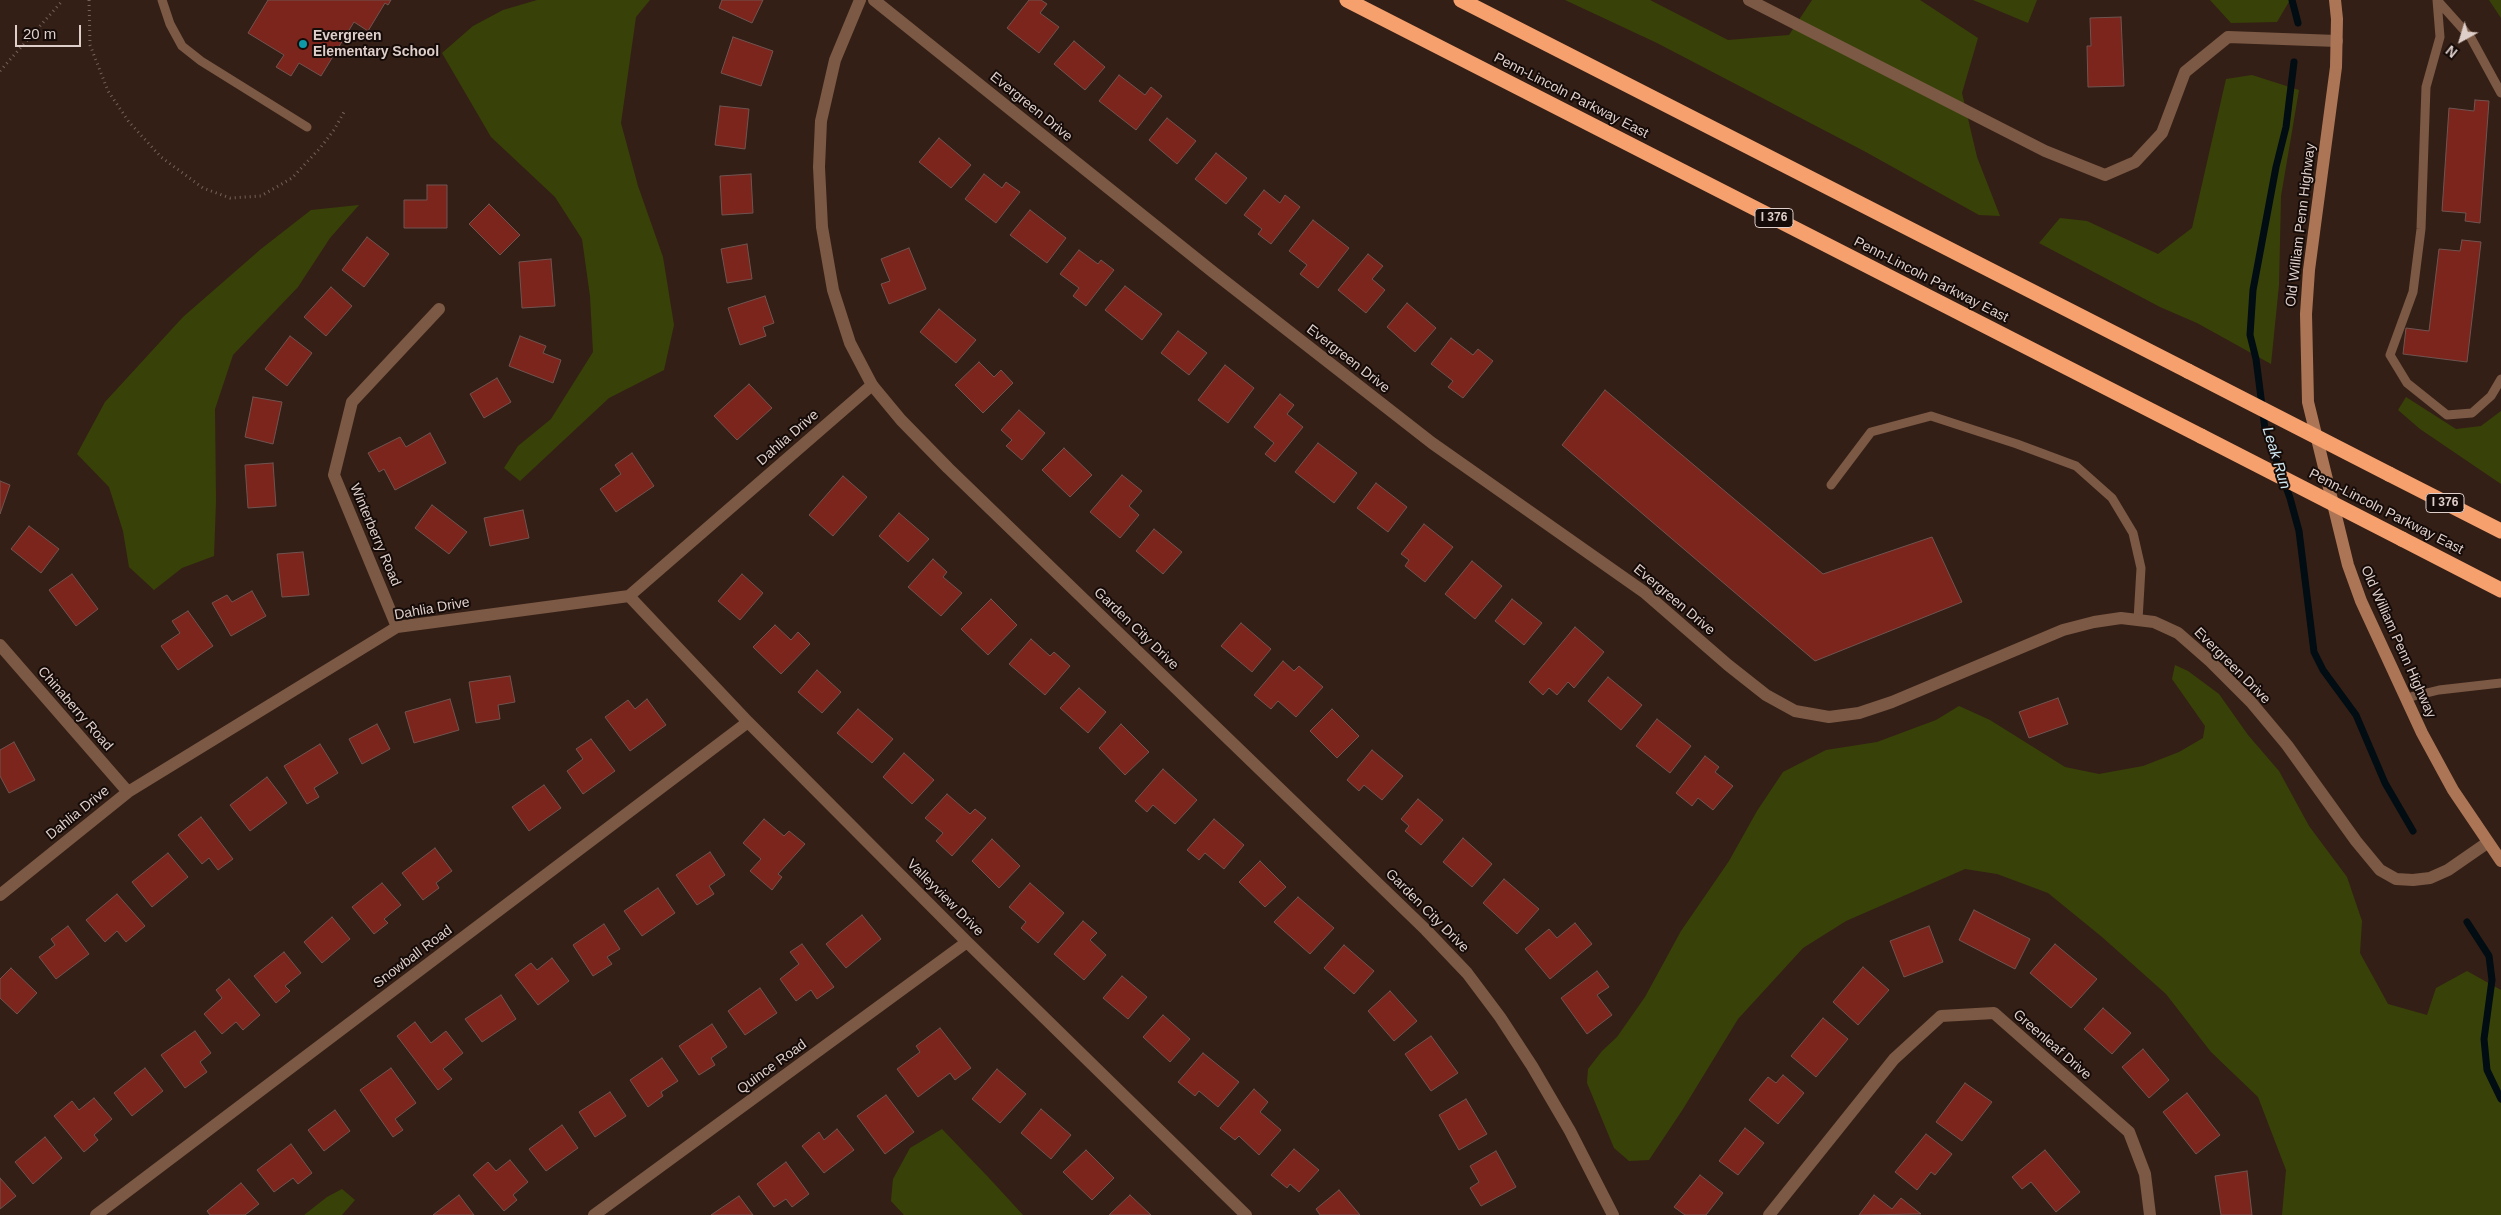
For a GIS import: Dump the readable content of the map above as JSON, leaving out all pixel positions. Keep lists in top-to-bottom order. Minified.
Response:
{"streets":{"highway":["Penn-Lincoln Parkway East","I 376"],"main road":["Old William Penn Highway"],"street":["Evergreen Drive","Dahlia Drive","Winterberry Road","Garden City Drive","Chinaberry Road","Valleyview Drive","Snowball Road","Greenleaf Drive","Quince Road"]},"crossings":[["Evergreen Drive","Old William Penn Highway"],["Dahlia Drive","Winterberry Road"],["Dahlia Drive","Garden City Drive"],["Dahlia Drive","Chinaberry Road"],["Dahlia Drive","Valleyview Drive"],["Valleyview Drive","Snowball Road"],["Valleyview Drive","Quince Road"]],"water":["Leak Run"],"places":["Evergreen Elementary School"],"scale_bar":"20 m","north":"bottom left"}
